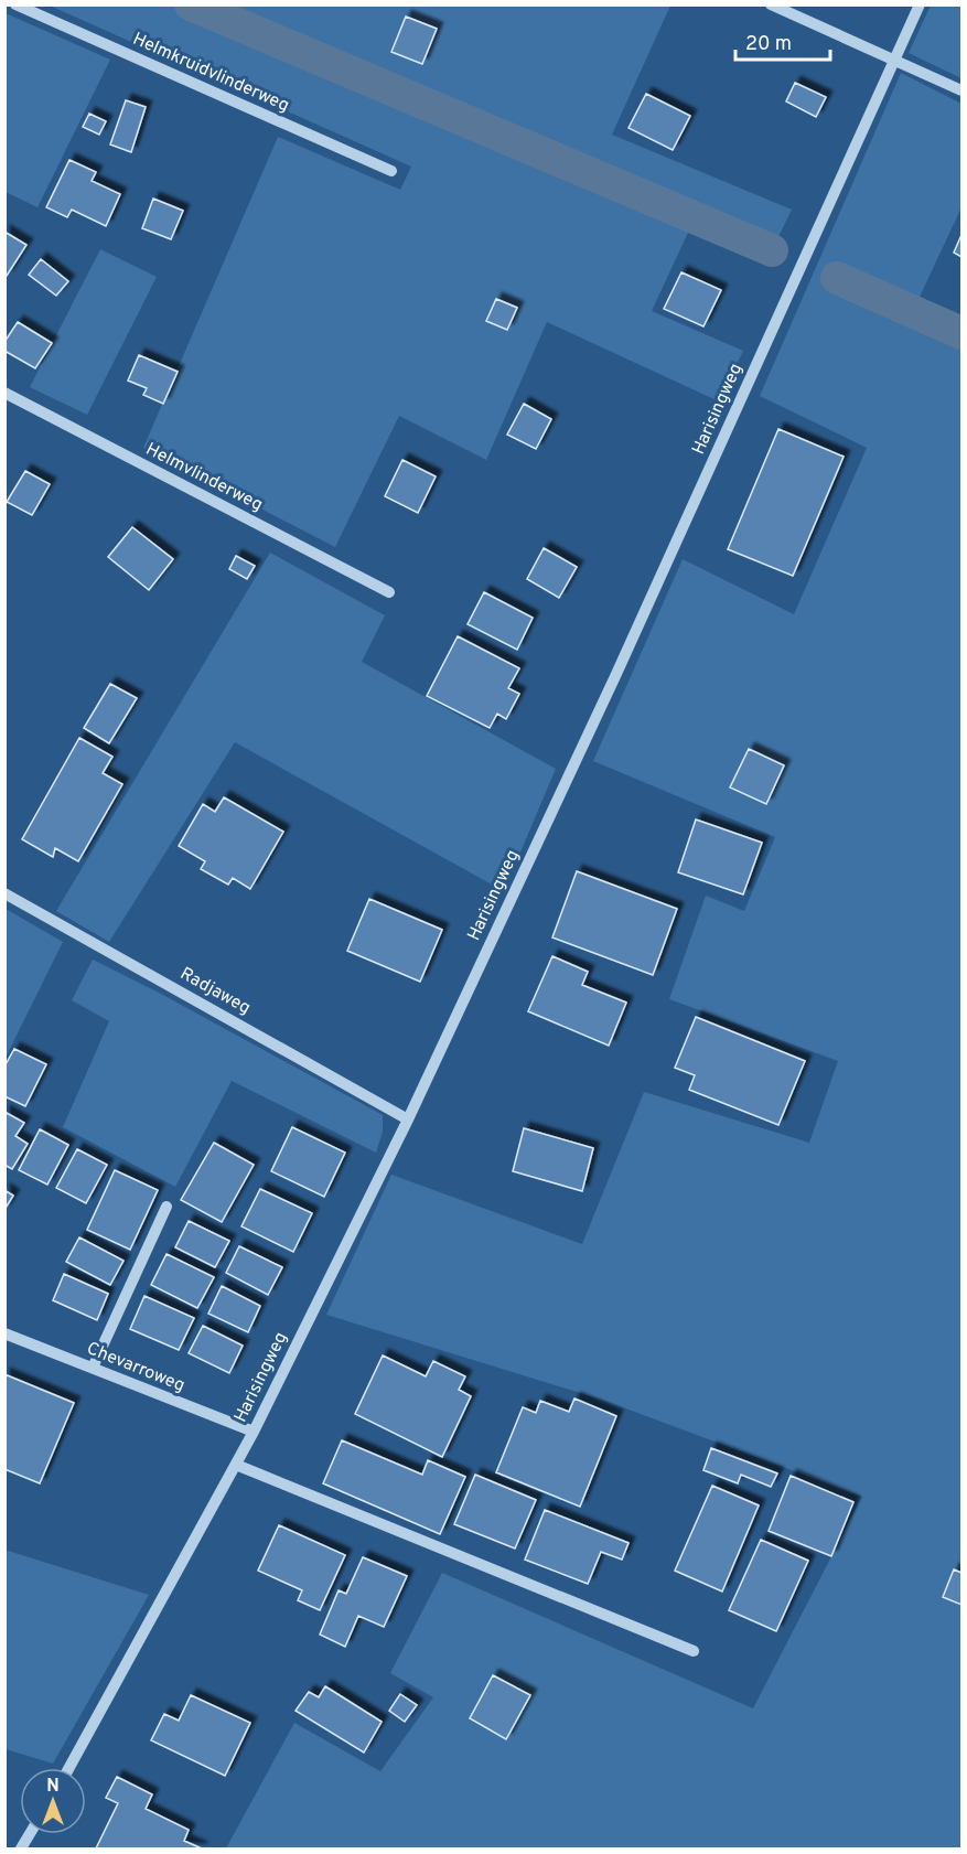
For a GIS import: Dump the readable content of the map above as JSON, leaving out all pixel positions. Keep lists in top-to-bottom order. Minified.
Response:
{"streets":{"street":["Helmkruidvlinderweg","Harisingweg","Helmvlinderweg","Radjaweg","Chevarroweg"]},"crossings":[["Harisingweg","Radjaweg"],["Harisingweg","Chevarroweg"]],"scale_bar":"20 m","north":"top"}
